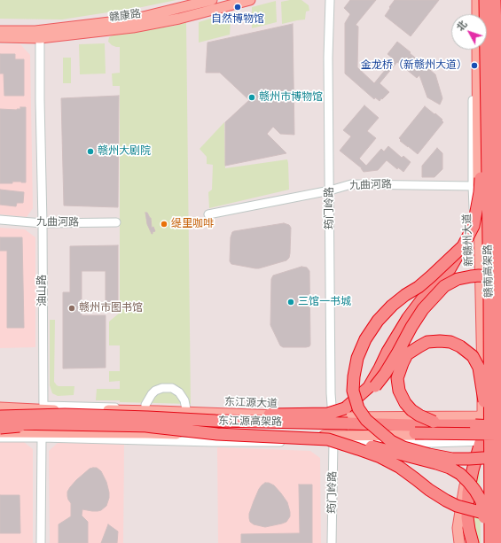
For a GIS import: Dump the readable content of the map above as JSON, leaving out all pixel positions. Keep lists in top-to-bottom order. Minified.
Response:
{"streets":{"highway":["赣南高架路","东江源高架路"],"main road":["赣康路","新赣州大道","东江源大道"],"street":["九曲河路","筠门岭路","油山路"]},"crossings":[["赣康路","油山路"],["九曲河路","筠门岭路"],["九曲河路","油山路"],["筠门岭路","东江源大道"],["新赣州大道","东江源大道"],["新赣州大道","东江源高架路"],["油山路","东江源大道"],["东江源大道","东江源高架路"]],"places":["自然博物馆","金龙桥（新赣州大道）","赣州市博物馆","赣州大剧院","缇里咖啡","三馆一书城","赣州市图书馆"],"north":"top left"}
